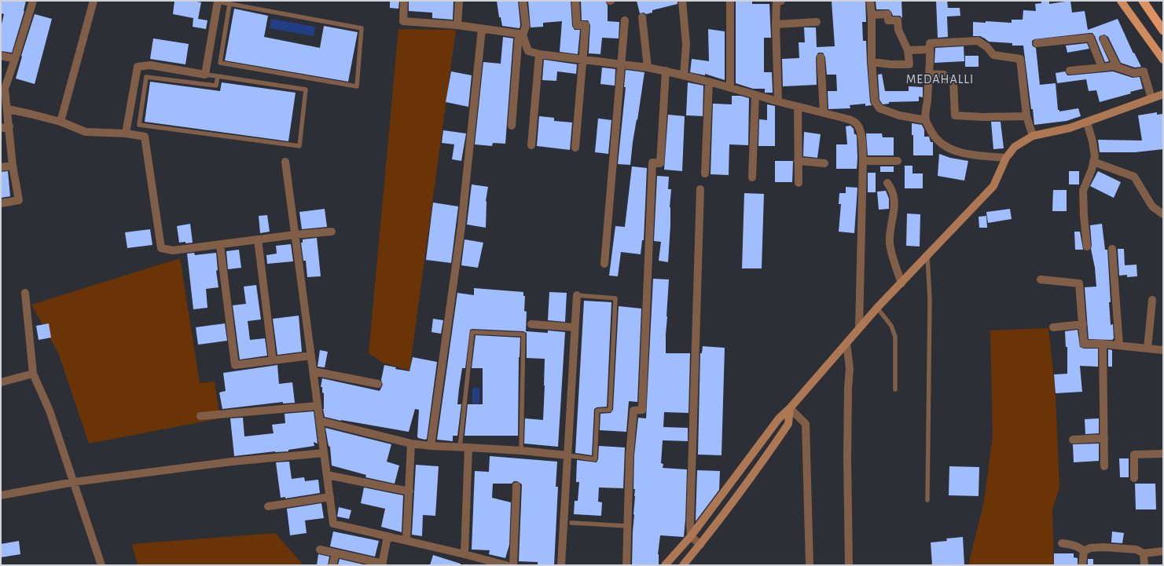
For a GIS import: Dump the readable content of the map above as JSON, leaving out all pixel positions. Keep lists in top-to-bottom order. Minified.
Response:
{"districts":["MEDAHALLI"]}
